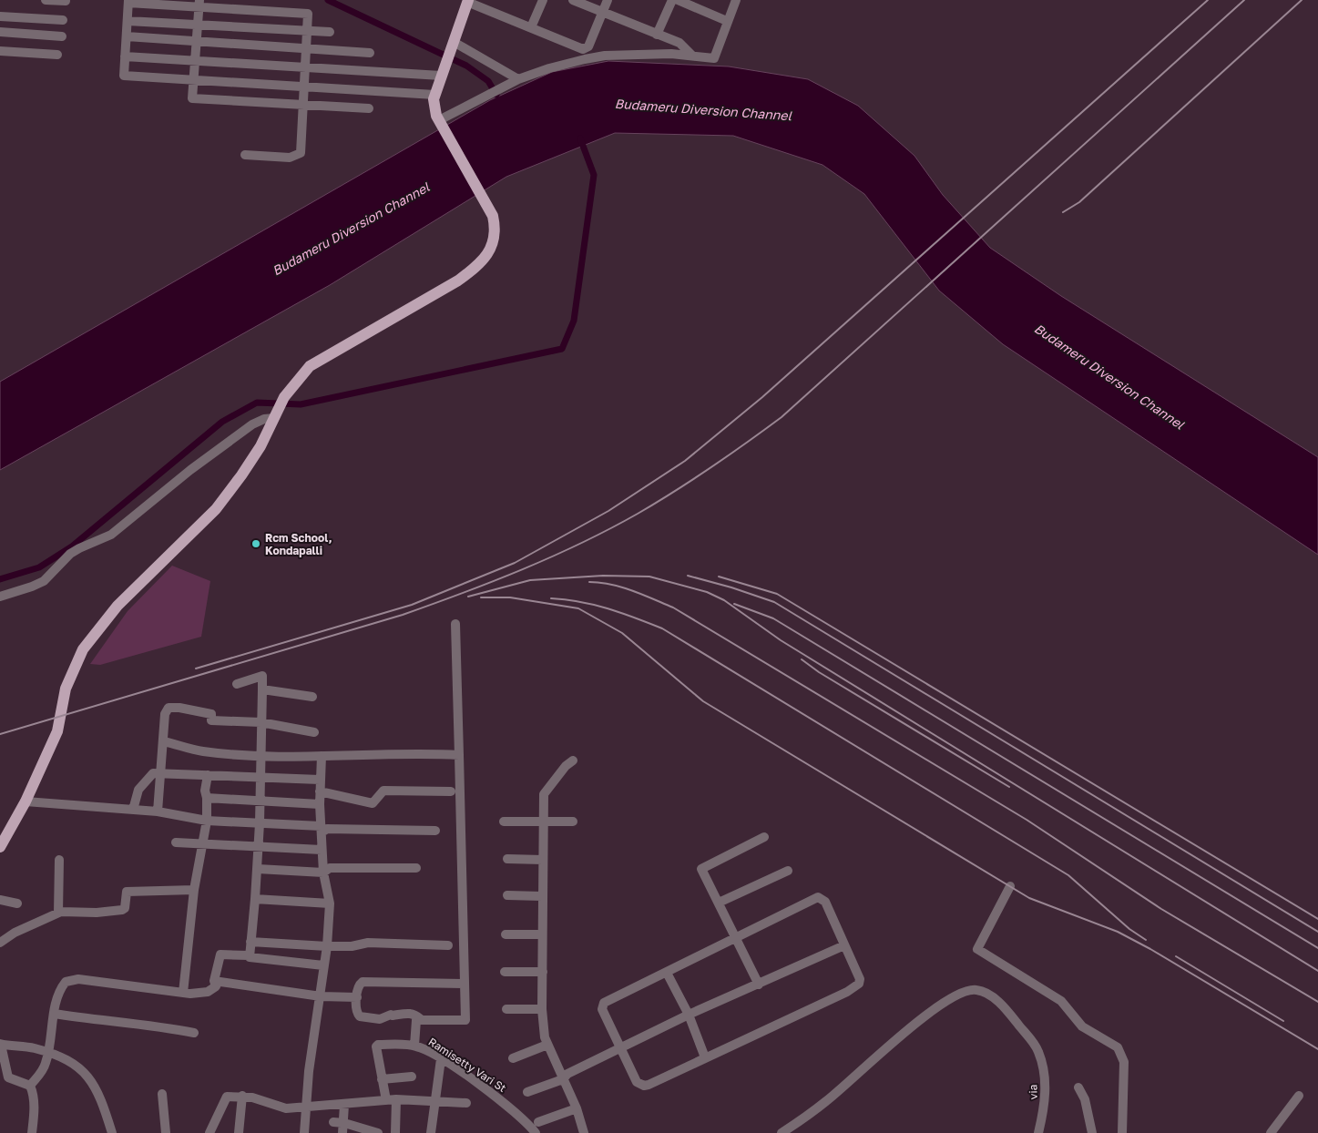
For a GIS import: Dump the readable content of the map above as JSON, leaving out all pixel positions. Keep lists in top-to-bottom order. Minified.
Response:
{"streets":{"street":["Ramisetty Vari St","via"]},"water":["Budameru Diversion Channel"],"places":["Rcm School, Kondapalli"]}
